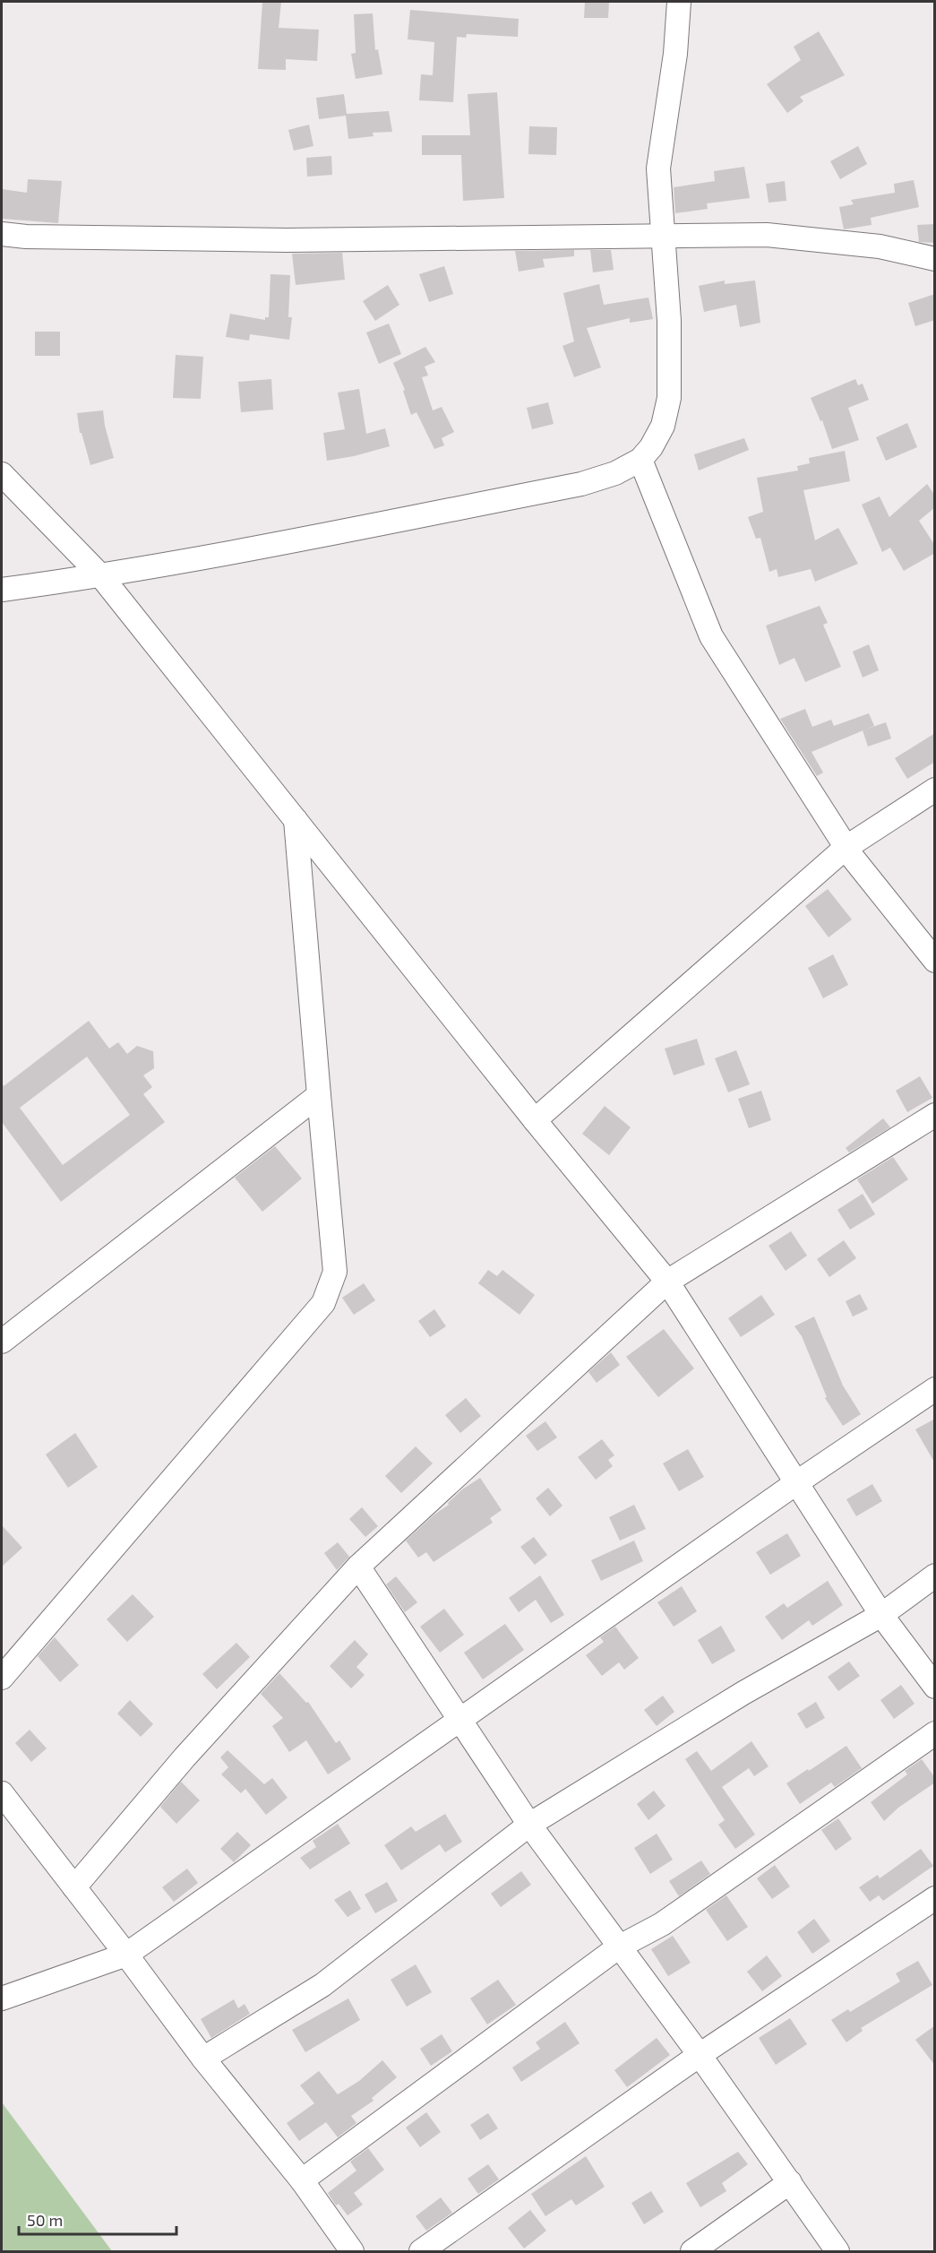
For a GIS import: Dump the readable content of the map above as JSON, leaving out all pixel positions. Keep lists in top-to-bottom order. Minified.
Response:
{"scale_bar":"50 m"}
